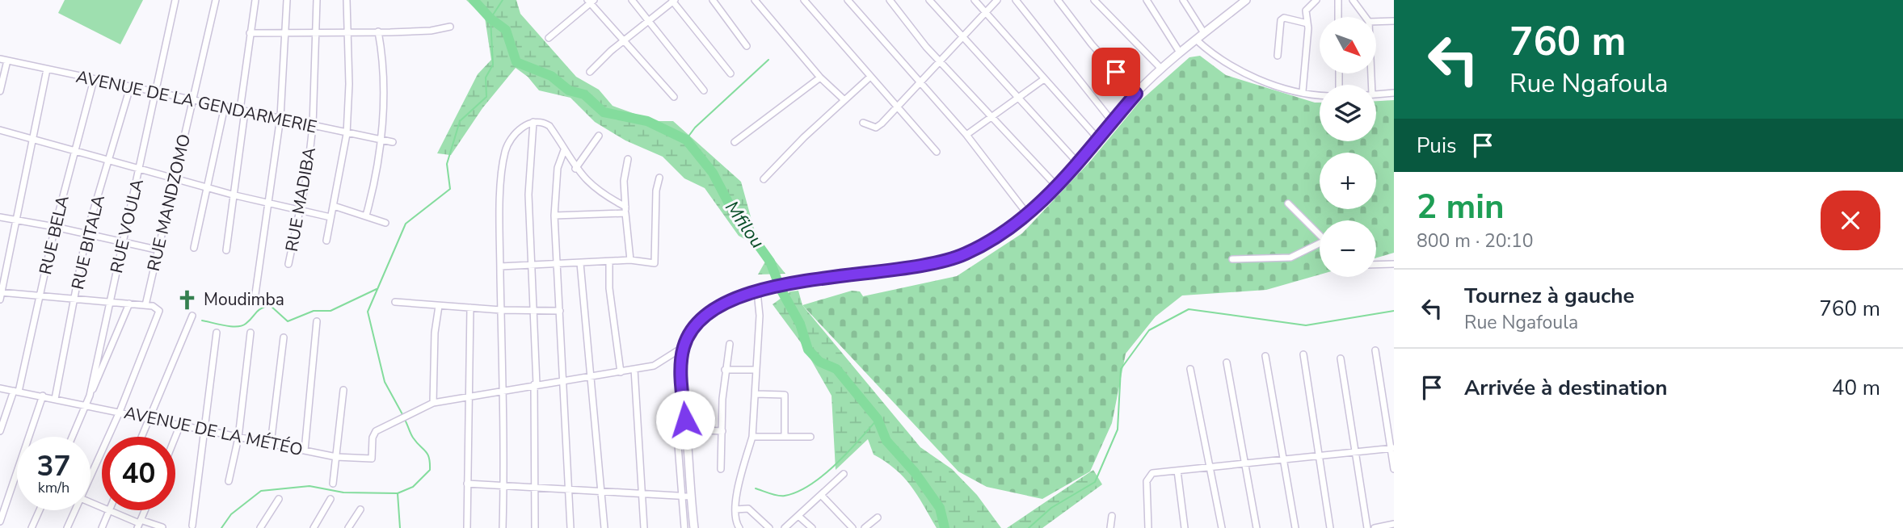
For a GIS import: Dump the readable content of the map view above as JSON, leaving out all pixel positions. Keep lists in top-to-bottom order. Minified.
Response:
{"streets":{"street":["AVENUE DE LA GENDARMERIE","RUE MADIBA","RUE MANDZOMO","RUE VOULA","RUE BELA","RUE BITALA","AVENUE DE LA MÉTÉO"]},"crossings":[["AVENUE DE LA GENDARMERIE","RUE MADIBA"],["AVENUE DE LA GENDARMERIE","RUE MANDZOMO"],["AVENUE DE LA GENDARMERIE","RUE VOULA"],["AVENUE DE LA GENDARMERIE","RUE BELA"],["AVENUE DE LA GENDARMERIE","RUE BITALA"],["RUE VOULA","AVENUE DE LA MÉTÉO"],["RUE BELA","AVENUE DE LA MÉTÉO"],["RUE BITALA","AVENUE DE LA MÉTÉO"]],"water":["Mfilou"],"places":{"church":["Moudimba"]},"north":"bottom right","page":{"turn":["760 m","Rue Ngafoula"],"map_buttons":["+","−"],"then":"Puis","heading":["2 min","800 m · 20:10"],"list":[{"name":"Tournez à gauche","note":"Rue Ngafoula","value":"760 m"},{"name":"Arrivée à destination","value":"40 m"}],"speed":"37 km/h","limit":"40"}}
